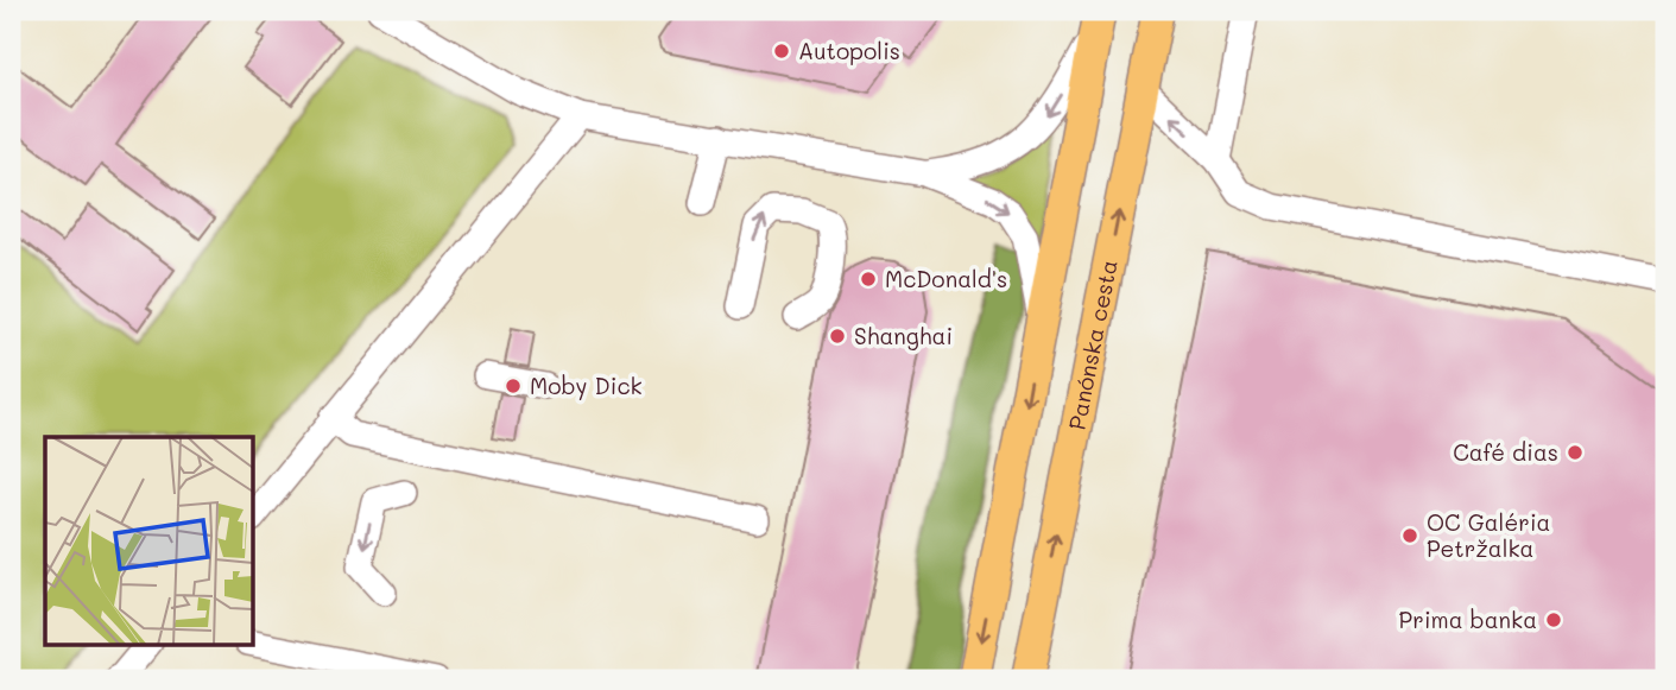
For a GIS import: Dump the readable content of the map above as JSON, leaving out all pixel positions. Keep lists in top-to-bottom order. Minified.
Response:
{"streets":{"main road":["Panónska cesta"]},"places":["Autopolis","McDonald's","Shanghai","Moby Dick","Café dias","OC Galéria Petržalka","Prima banka"]}
